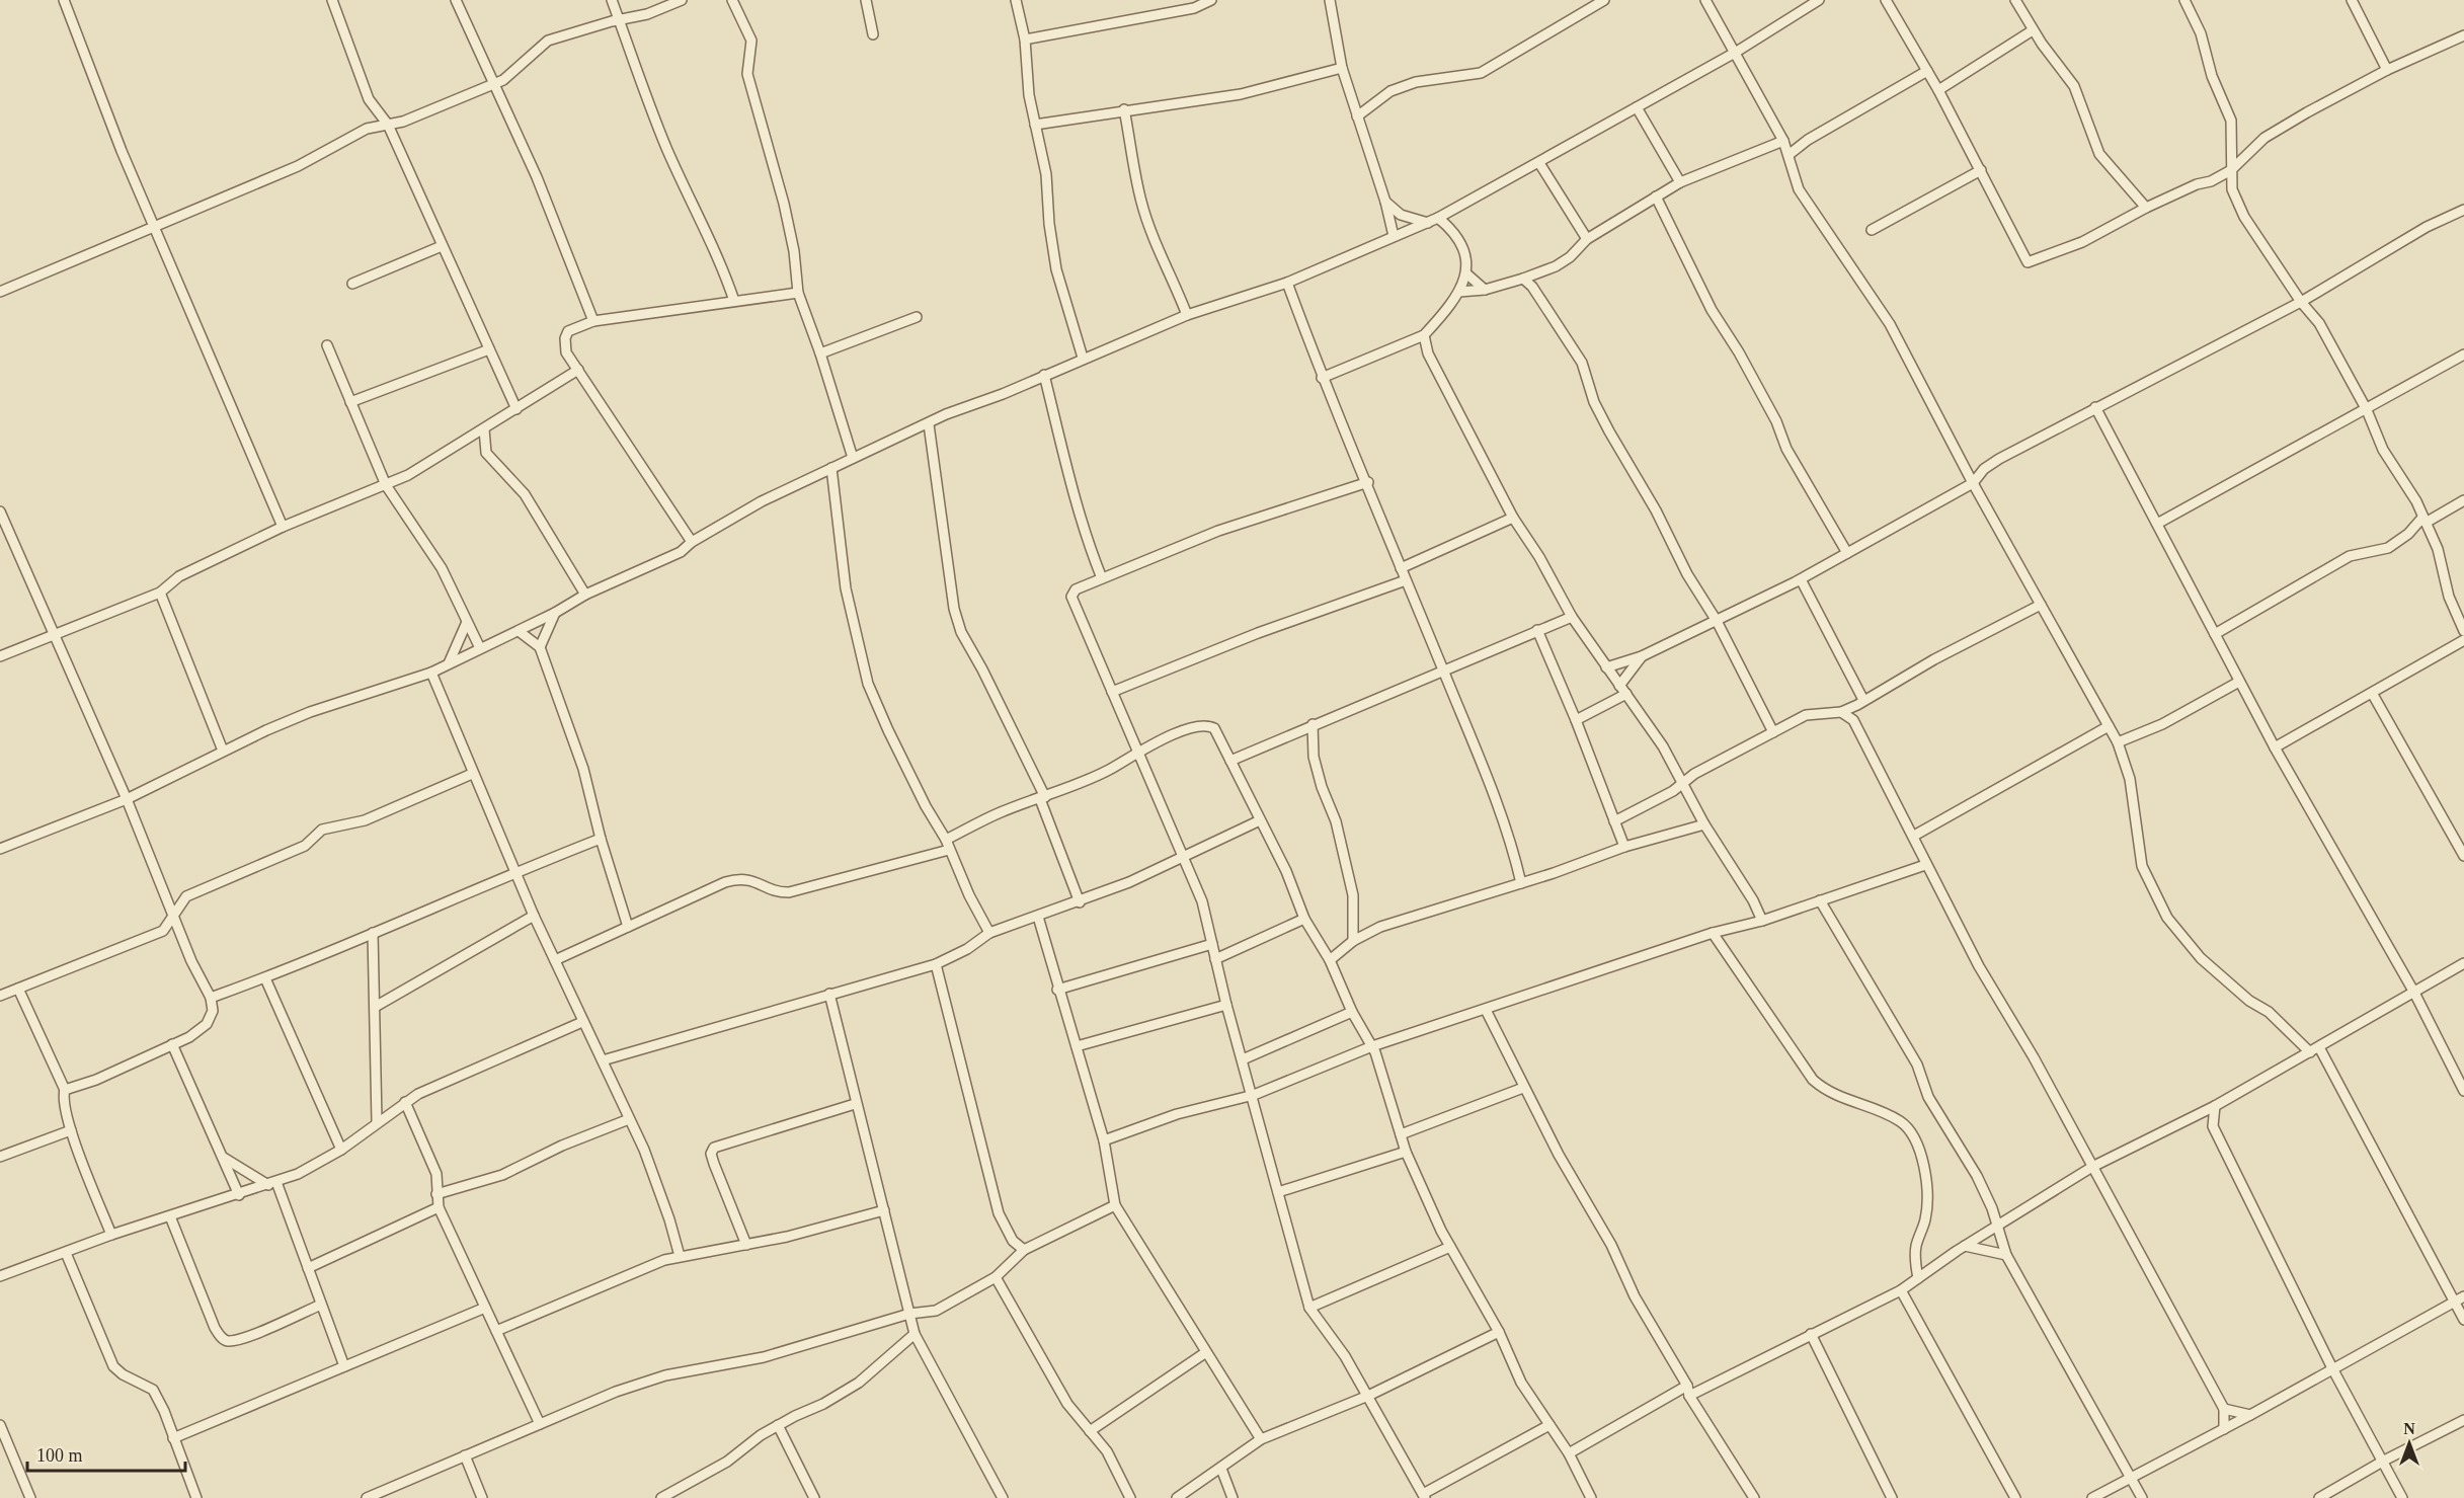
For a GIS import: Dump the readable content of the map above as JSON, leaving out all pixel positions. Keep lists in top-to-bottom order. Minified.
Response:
{"scale_bar":"100 m","north":"top"}
